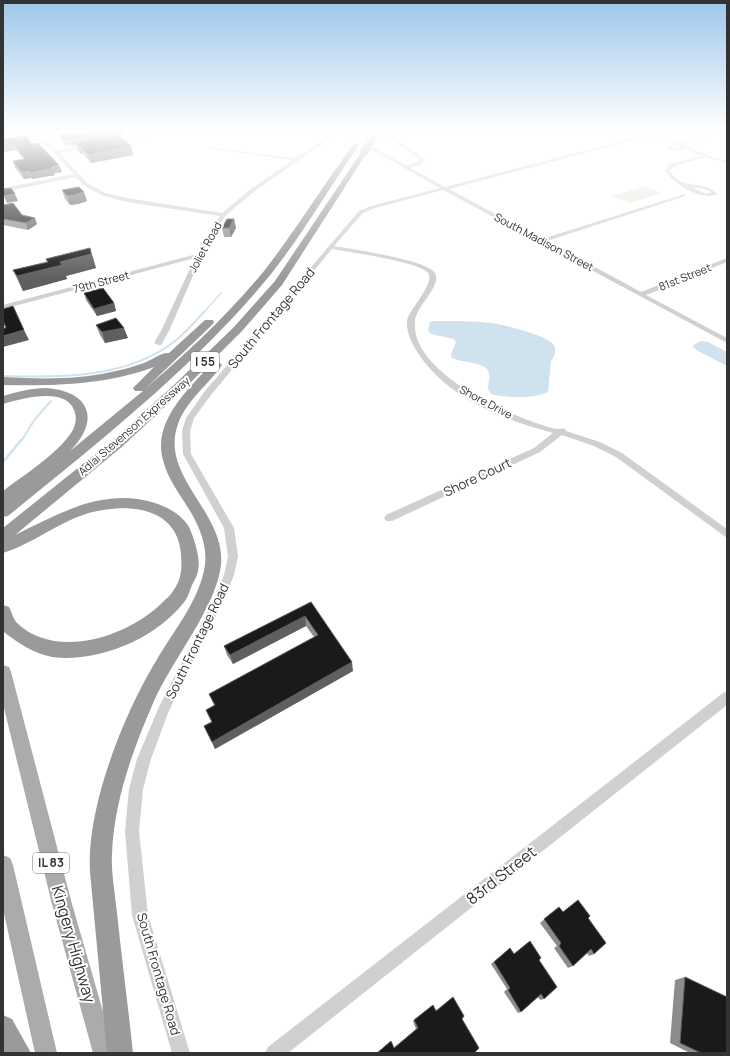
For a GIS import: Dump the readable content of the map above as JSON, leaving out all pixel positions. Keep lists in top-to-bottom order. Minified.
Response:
{"streets":{"highway":["I 55","Adlai Stevenson Expressway"],"main road":["IL 83","Kingery Highway"],"street":["South Madison Street","Joliet Road","81st Street","79th Street","South Frontage Road","Shore Drive","Shore Court","83rd Street"]},"crossings":[["South Madison Street","81st Street"],["South Madison Street","South Frontage Road"],["Joliet Road","79th Street"],["South Frontage Road","Shore Drive"],["Shore Drive","Shore Court"]]}
